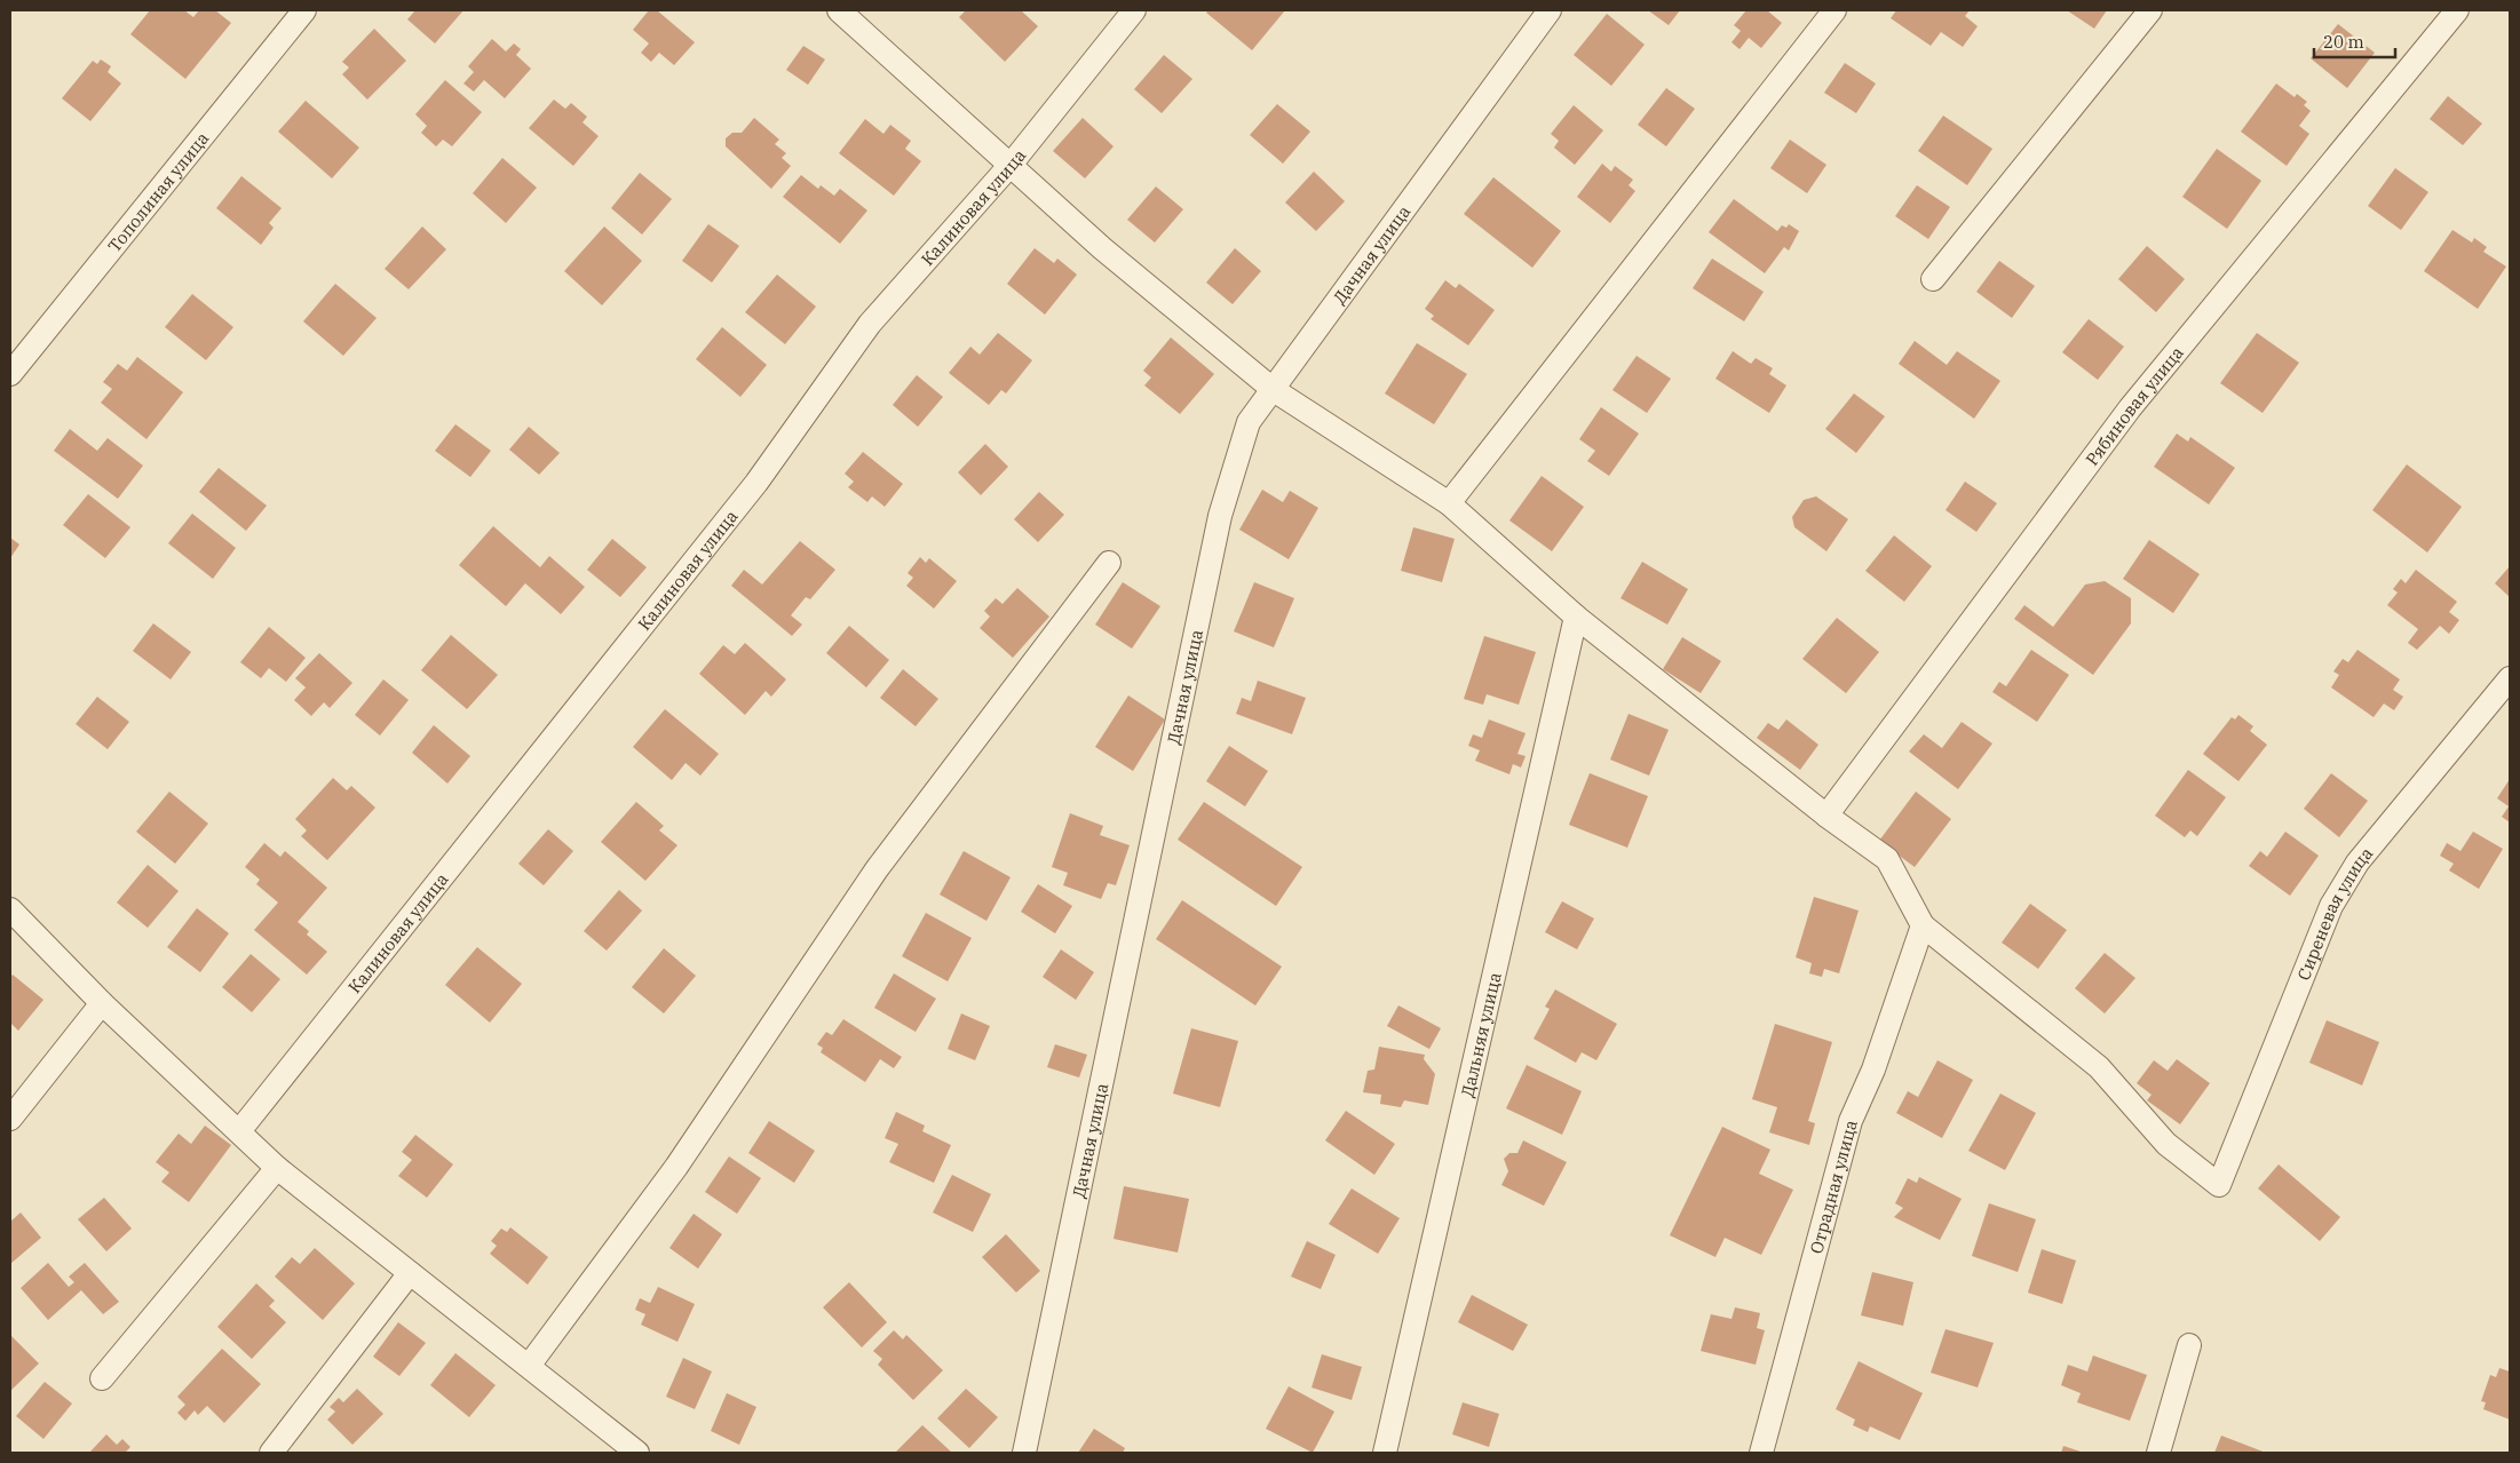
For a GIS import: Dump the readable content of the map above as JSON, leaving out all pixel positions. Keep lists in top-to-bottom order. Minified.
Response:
{"streets":{"street":["Тополиная улица","Калиновая улица","Дачная улица","Рябиновая улица","Сиреневая улица","Дальняя улица","Отрадная улица"]},"crossings":[["Сиреневая улица","Отрадная улица"]],"scale_bar":"20 m"}
